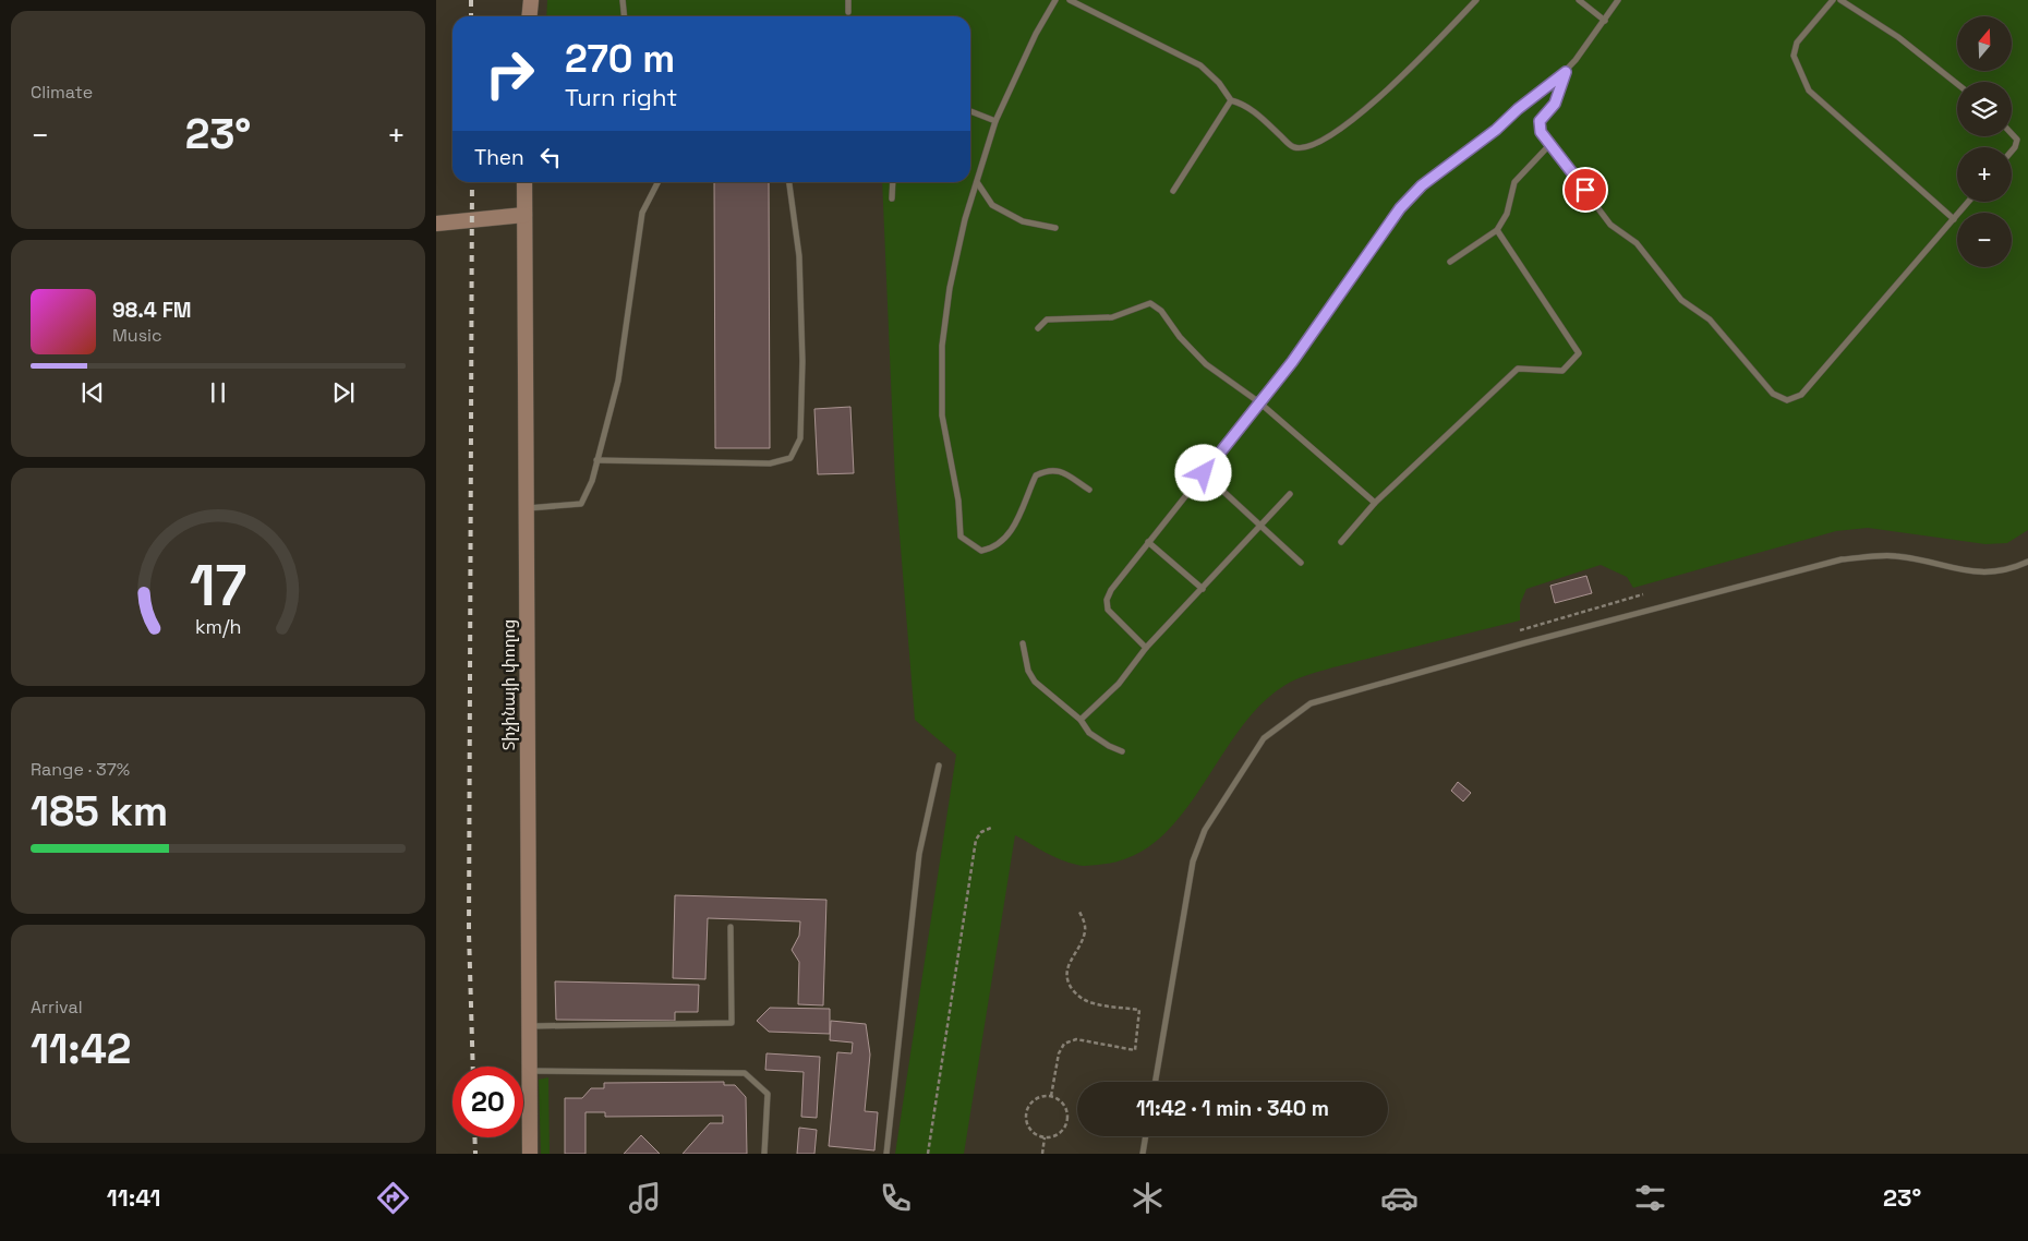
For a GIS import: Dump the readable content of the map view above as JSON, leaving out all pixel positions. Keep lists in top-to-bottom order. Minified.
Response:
{"streets":{"street":["Տիչինայի փողոց"]},"north":"top","page":{"tile":["Climate",["Range · 37%","185 km"],["Arrival","11:42"]],"map_buttons":["+","−"],"turn":["270 m","Turn right"],"heat":["−","23°","+"],"then":"Then","song":["98.4 FM","Music"],"limit":"20","trip":"11:42 · 1 min · 340 m","tabs":["11:41","23°"],"gauge":["17","km/h"]}}
